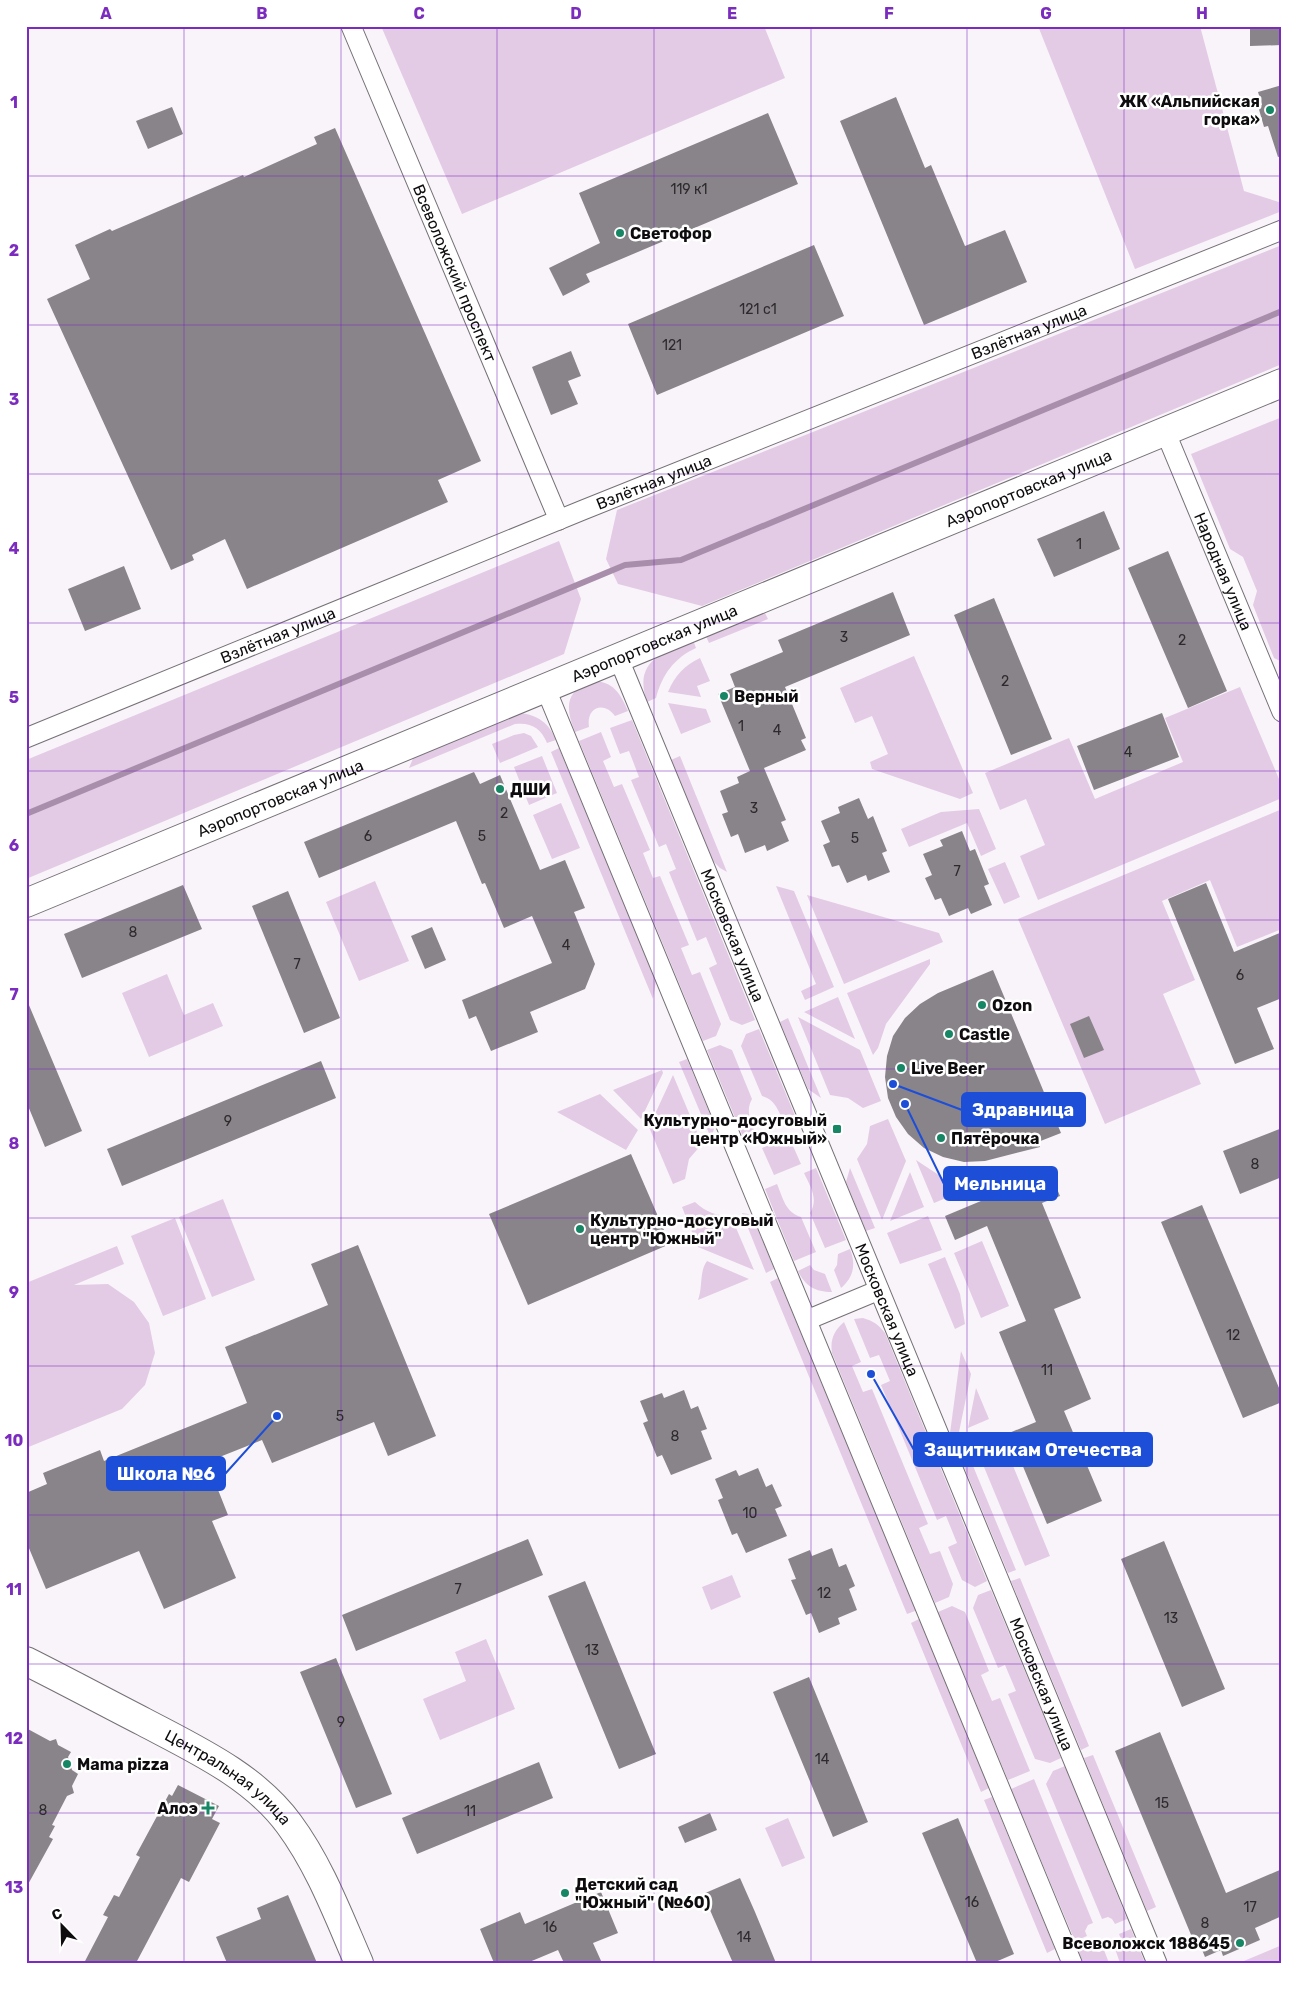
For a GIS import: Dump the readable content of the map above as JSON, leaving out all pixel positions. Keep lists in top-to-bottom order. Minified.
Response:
{"streets":{"street":["Всеволожский проспект","Взлётная улица","Аэропортовская улица","Народная улица","Московская улица","Центральная улица"]},"crossings":[["Всеволожский проспект","Взлётная улица"],["Аэропортовская улица","Народная улица"],["Аэропортовская улица","Московская улица"]],"places":{"other":["ЖК «Альпийская горка»","Светофор","Верный","ДШИ","Ozon","Castle","Live Beer","Здравница","Мельница","Пятёрочка","Культурно-досуговый центр \"Южный\"","Защитникам Отечества","Школа №6","Mama pizza","Детский сад \"Южный\" (№60)","Всеволожск 188645"],"transit":["Культурно-досуговый центр «Южный»"],"health":["Алоэ"]},"house_numbers":["119 к1","121 с1","121","1","3","2","2","1","4","4","3","2","6","5","5","7","8","4","7","6","9","8","12","11","5","8","10","7","12","13","13","9","14","15","8","11","16","17","8","16","14"],"north":"top left","grid":{"columns":["A","B","C","D","E","F","G","H"],"rows":["1","2","3","4","5","6","7","8","9","10","11","12","13"]}}
